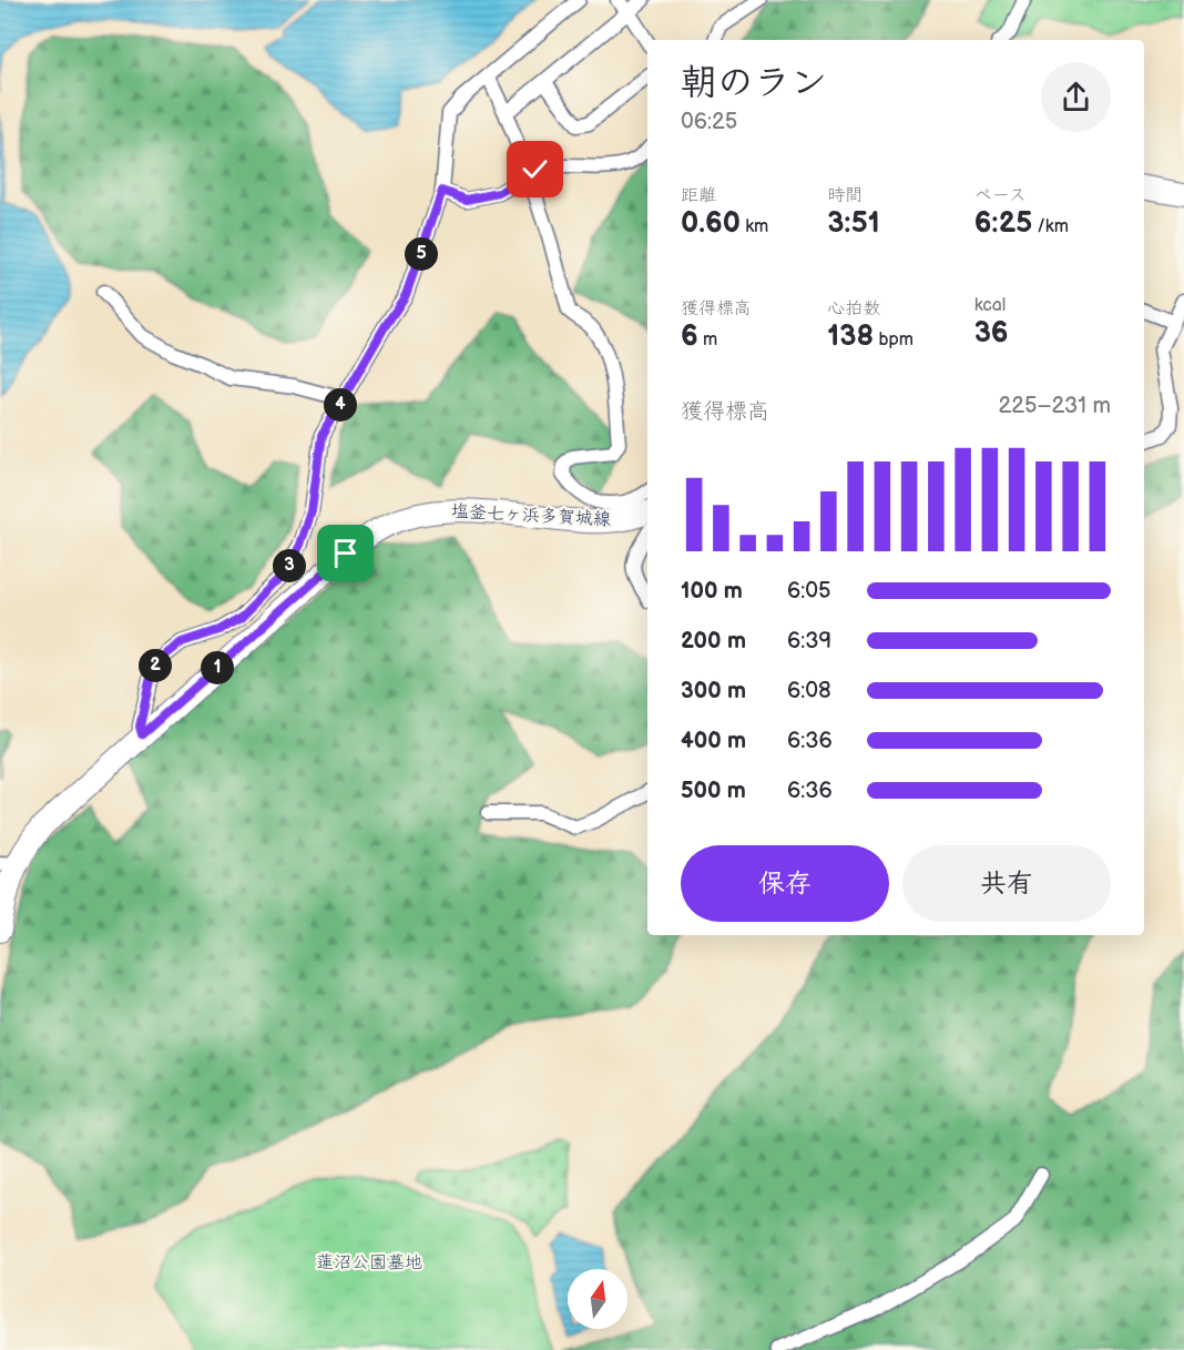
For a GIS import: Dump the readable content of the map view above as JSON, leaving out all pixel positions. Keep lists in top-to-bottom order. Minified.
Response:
{"streets":{"main road":["塩釜七ヶ浜多賀城線"]},"parks":["蓮沼公園墓地"],"north":"top","page":{"heading":["朝のラン","06:25"],"stats":[["距離","0.60 km"],["時間","3:51"],["ペース","6:25 /km"],["獲得標高","6 m"],["心拍数","138 bpm"],["kcal","36"]],"pins":["5","4","3","2","1"],"chart":["獲得標高","225–231 m"],"list":[{"name":"100 m","note":"6:05"},{"name":"200 m","note":"6:39"},{"name":"300 m","note":"6:08"},{"name":"400 m","note":"6:36"},{"name":"500 m","note":"6:36"}],"buttons":["保存","共有"]}}
